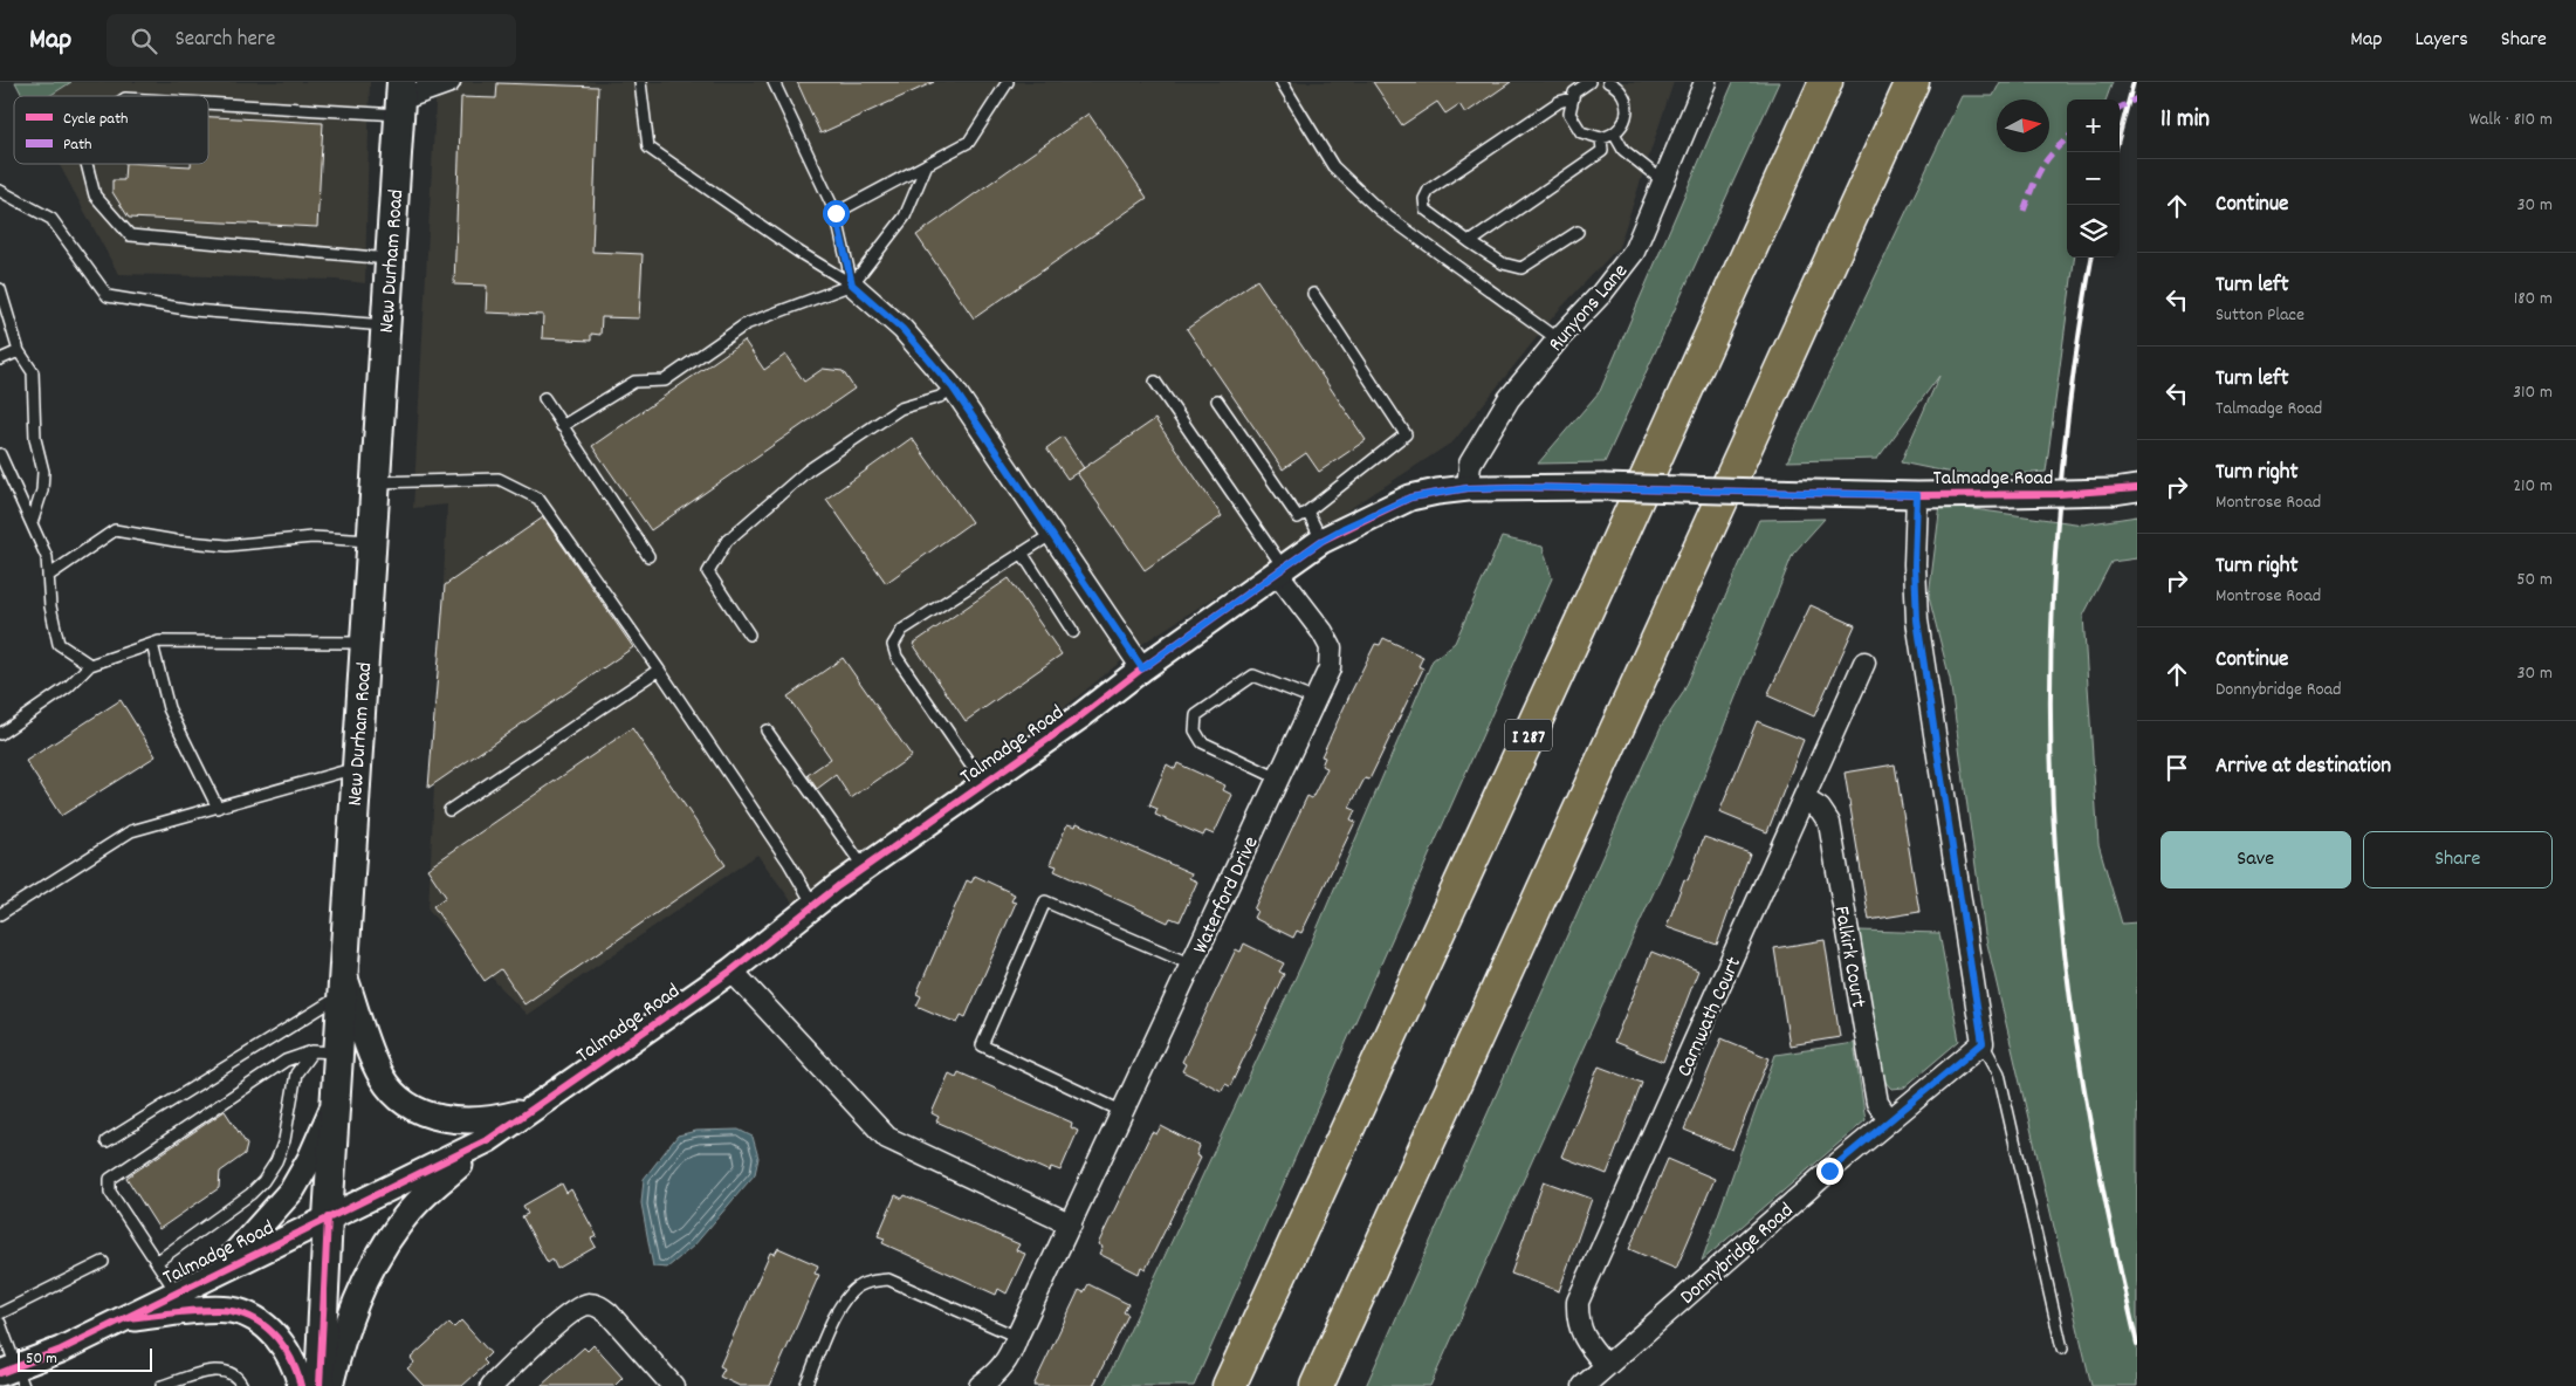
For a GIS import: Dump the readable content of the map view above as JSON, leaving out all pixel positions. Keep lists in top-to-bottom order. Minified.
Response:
{"streets":{"highway":["I 287"],"main road":["New Durham Road"],"street":["Runyons Lane","Talmadge Road","Waterford Drive","Falkirk Court","Carnwath Court","Donnybridge Road"]},"crossings":[["New Durham Road","Talmadge Road"],["Runyons Lane","Talmadge Road"],["Talmadge Road","Waterford Drive"],["Falkirk Court","Carnwath Court"],["Falkirk Court","Donnybridge Road"],["Carnwath Court","Donnybridge Road"]],"legend":["Cycle path","Path"],"scale_bar":"50 m","north":"right","page":{"header":"Map","search":"Search here","nav":["Map","Layers","Share"],"heading":["11 min","Walk · 810 m"],"map_buttons":["+","−"],"list":[["Continue","30 m"],["Turn left","Sutton Place","180 m"],["Turn left","Talmadge Road","310 m"],["Turn right","Montrose Road","210 m"],["Turn right","Montrose Road","50 m"],["Continue","Donnybridge Road","30 m"],"Arrive at destination"],"buttons":["Save","Share"],"scale":"50 m"}}
